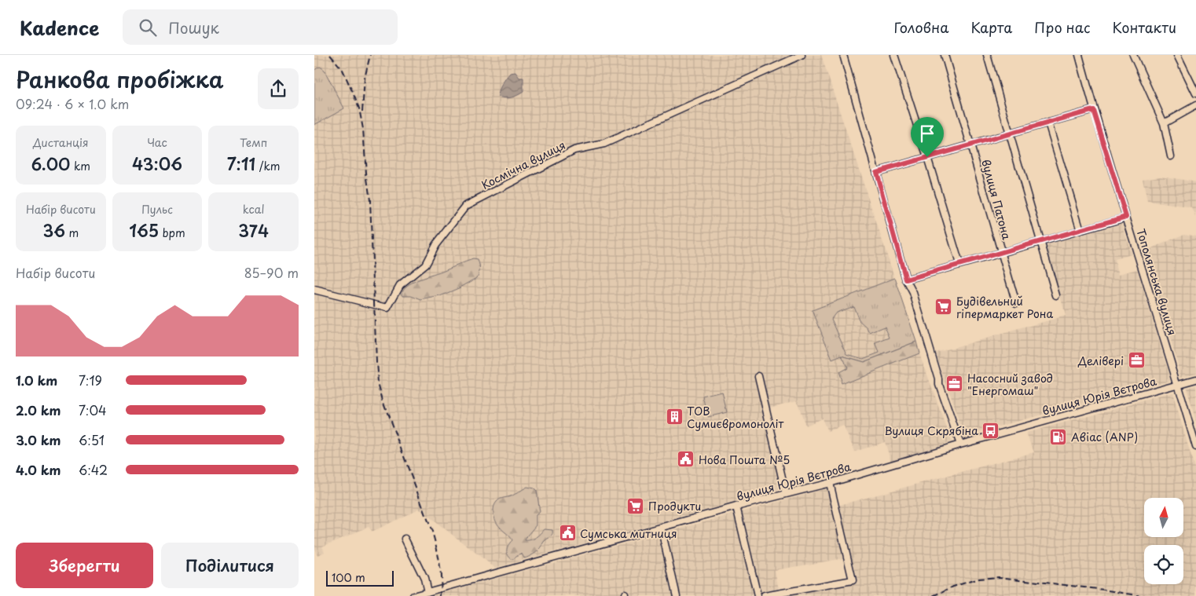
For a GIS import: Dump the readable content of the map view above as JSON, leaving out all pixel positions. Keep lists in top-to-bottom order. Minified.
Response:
{"streets":{"street":["Космічна вулиця","вулиця Патона","Тополянська вулиця","вулиця Юрія Вєтрова"]},"crossings":[["Тополянська вулиця","вулиця Юрія Вєтрова"]],"places":{"supermarket":["Будівельний гіпермаркет Рона","Продукти"],"office":["Делівері","Насосний завод \"Енергомаш\""],"building":["ТОВ Сумиєвромоноліт"],"bus stop":["Вулиця Скрябіна"],"fuel station":["Авіас (ANP)"],"public building":["Нова Пошта №5","Сумська митниця"]},"scale_bar":"100 m","north":"top","page":{"header":"Kadence","search":"Пошук","nav":["Головна","Карта","Про нас","Контакти"],"heading":["Ранкова пробіжка","09:24 · 6 × 1.0 km"],"stats":[["Дистанція","6.00 km"],["Час","43:06"],["Темп","7:11 /km"],["Набір висоти","36 m"],["Пульс","165 bpm"],["kcal","374"]],"chart":["Набір висоти","85–90 m"],"list":[{"name":"1.0 km","note":"7:19"},{"name":"2.0 km","note":"7:04"},{"name":"3.0 km","note":"6:51"},{"name":"4.0 km","note":"6:42"}],"buttons":["Зберегти","Поділитися"],"scale":"100 m"}}
